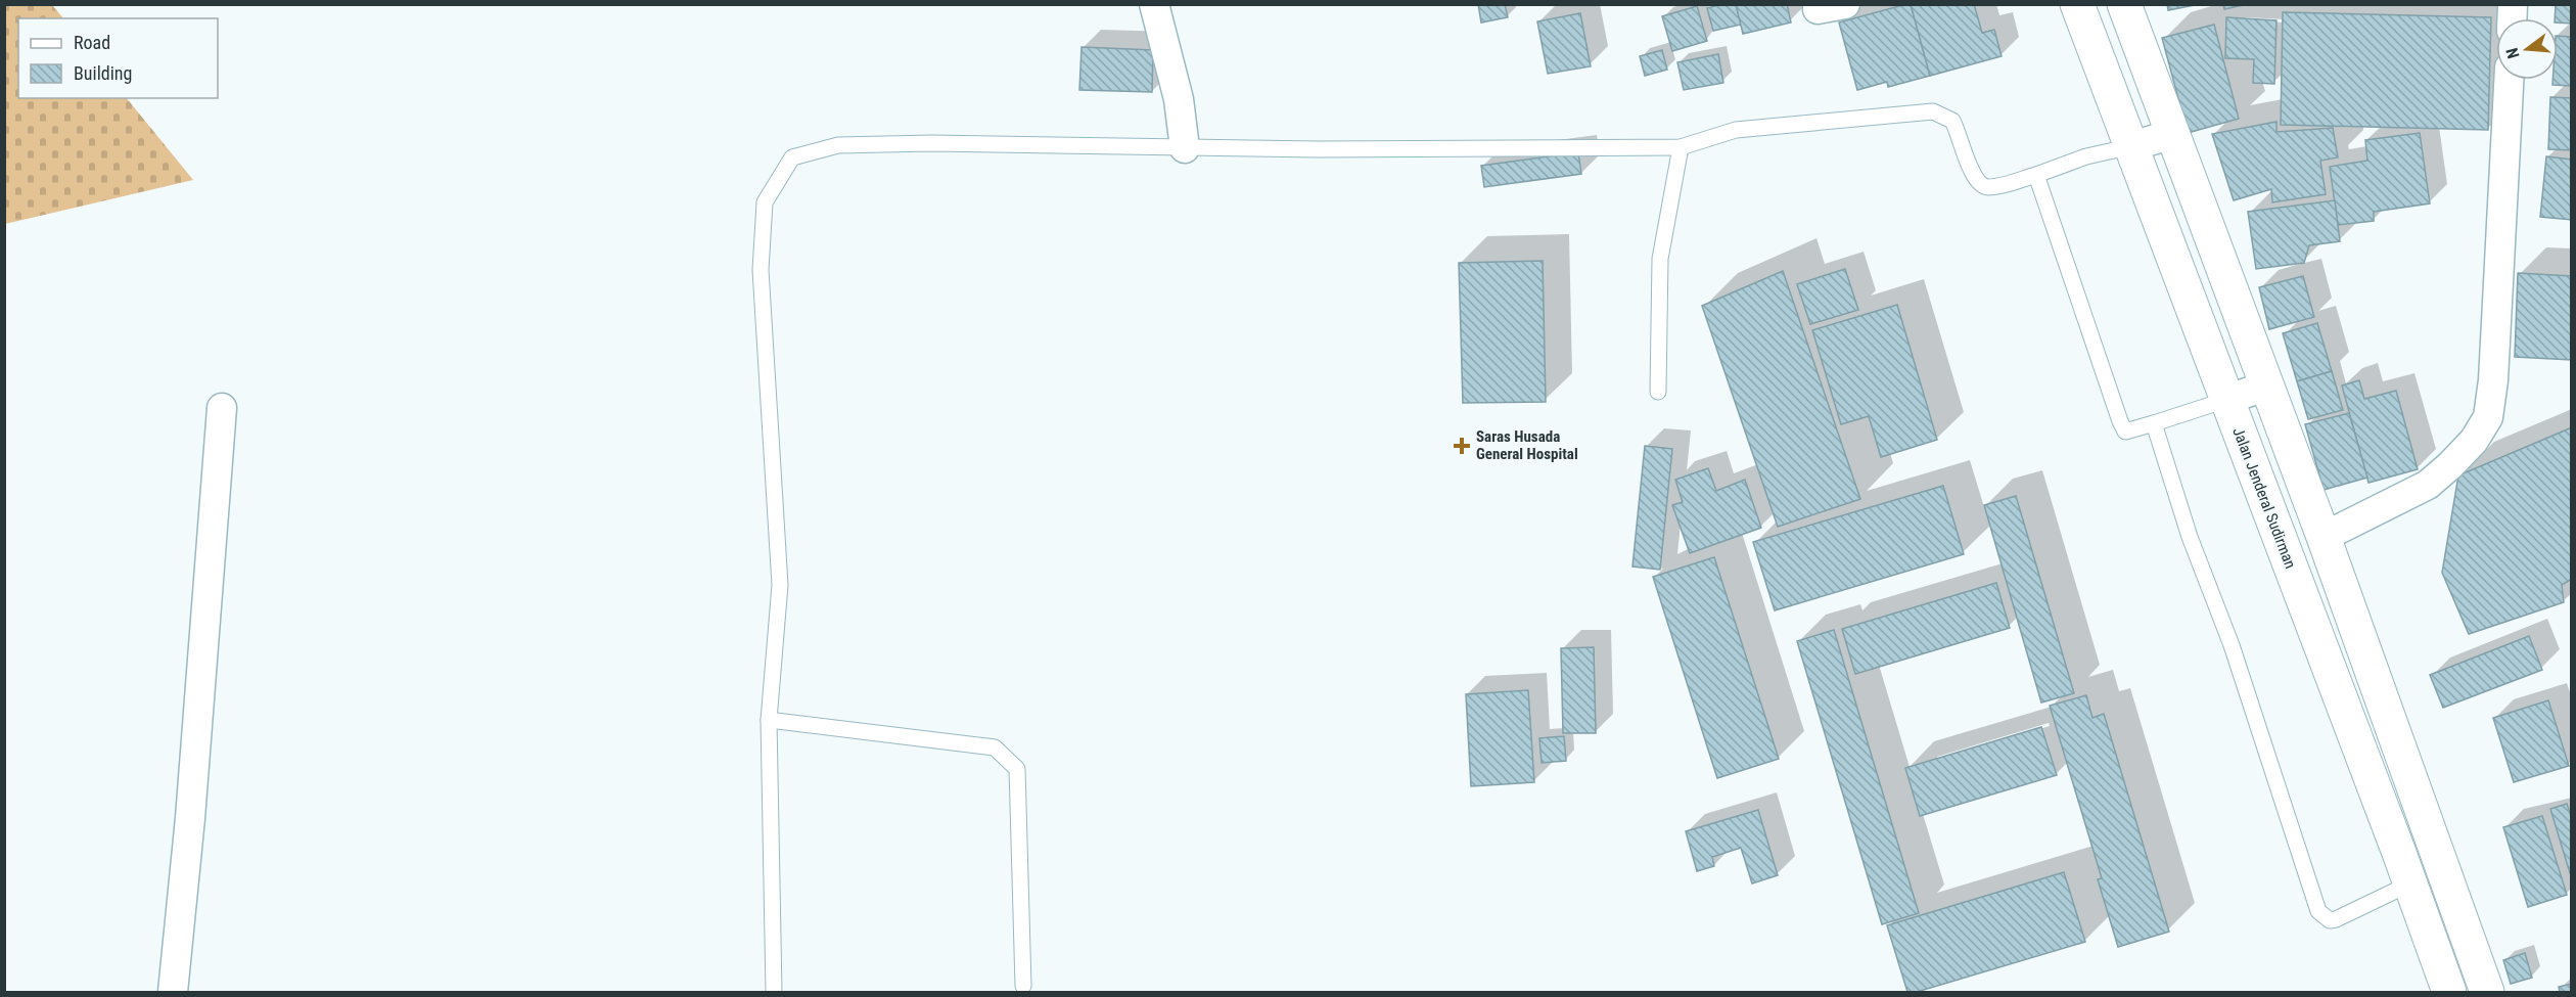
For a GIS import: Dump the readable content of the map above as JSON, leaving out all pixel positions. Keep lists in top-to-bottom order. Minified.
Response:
{"streets":{"main road":["Jalan Jenderal Sudirman"]},"places":{"health":["Saras Husada General Hospital"]},"legend":["Road","Building"],"north":"left"}
